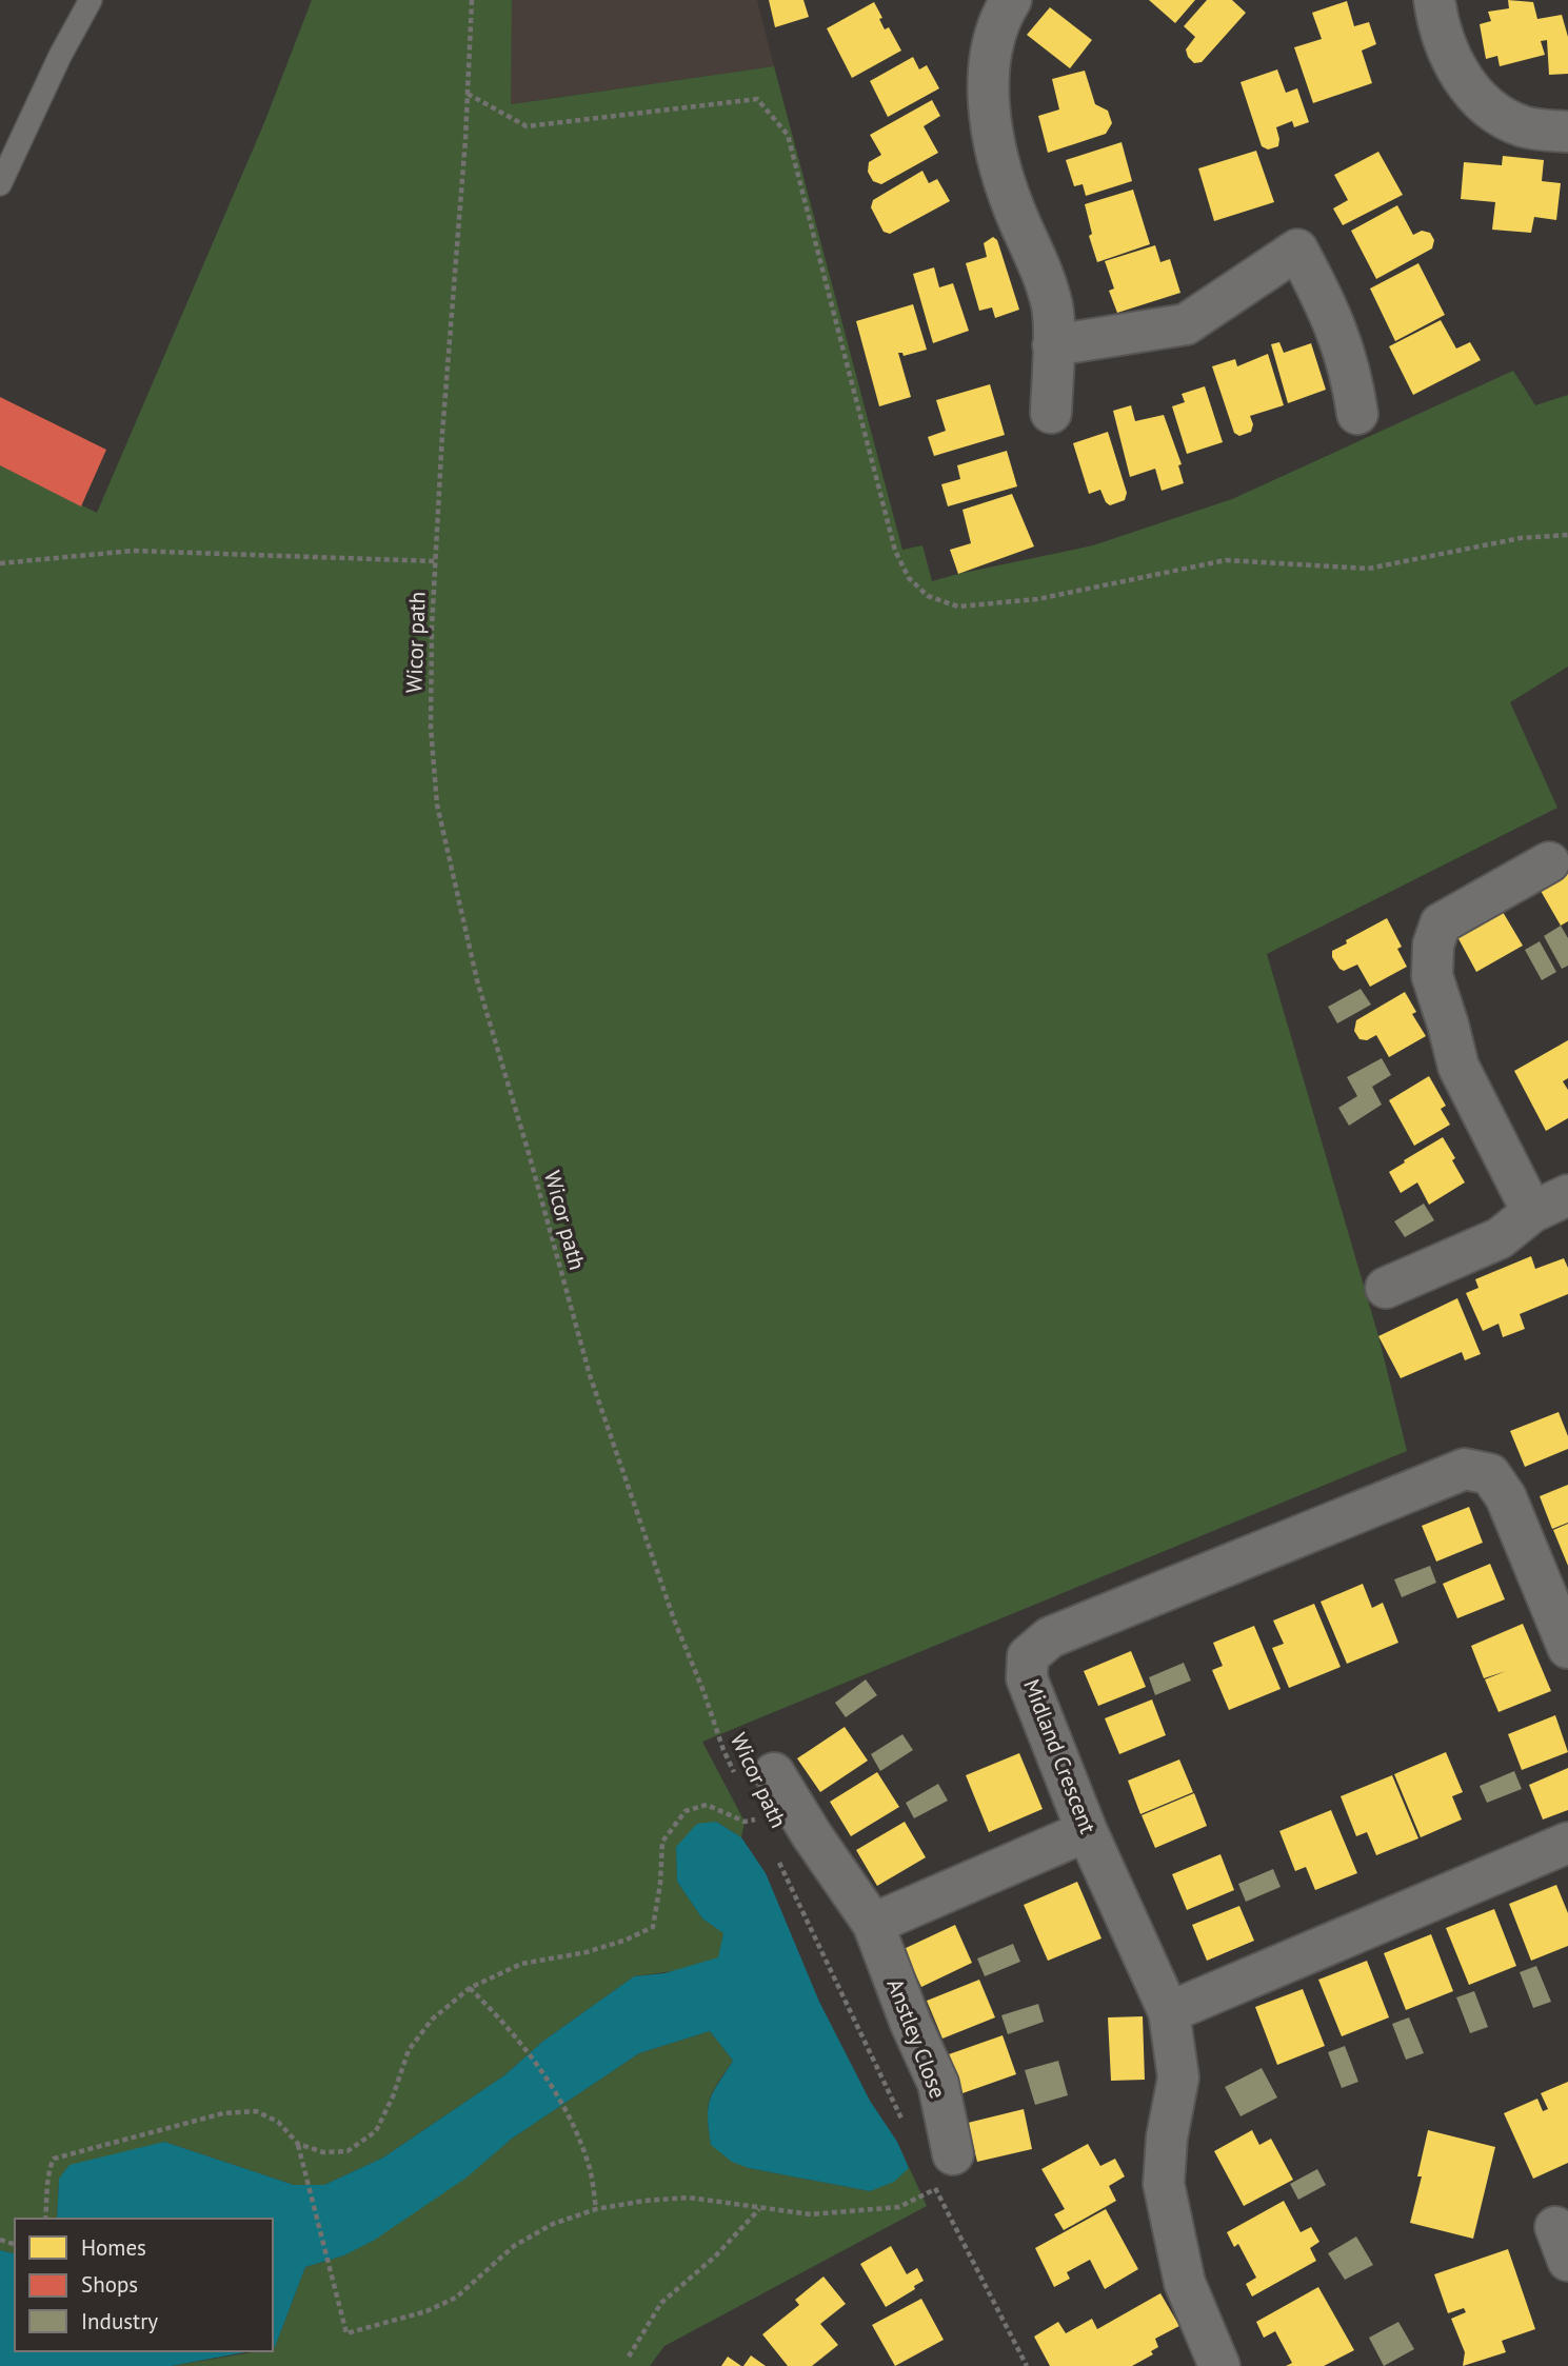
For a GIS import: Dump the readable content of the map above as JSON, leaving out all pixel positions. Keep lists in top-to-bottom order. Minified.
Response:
{"streets":{"street":["Midland Crescent","Anstley Close"],"path":["Wicor path"]},"legend":["Homes","Shops","Industry"]}
